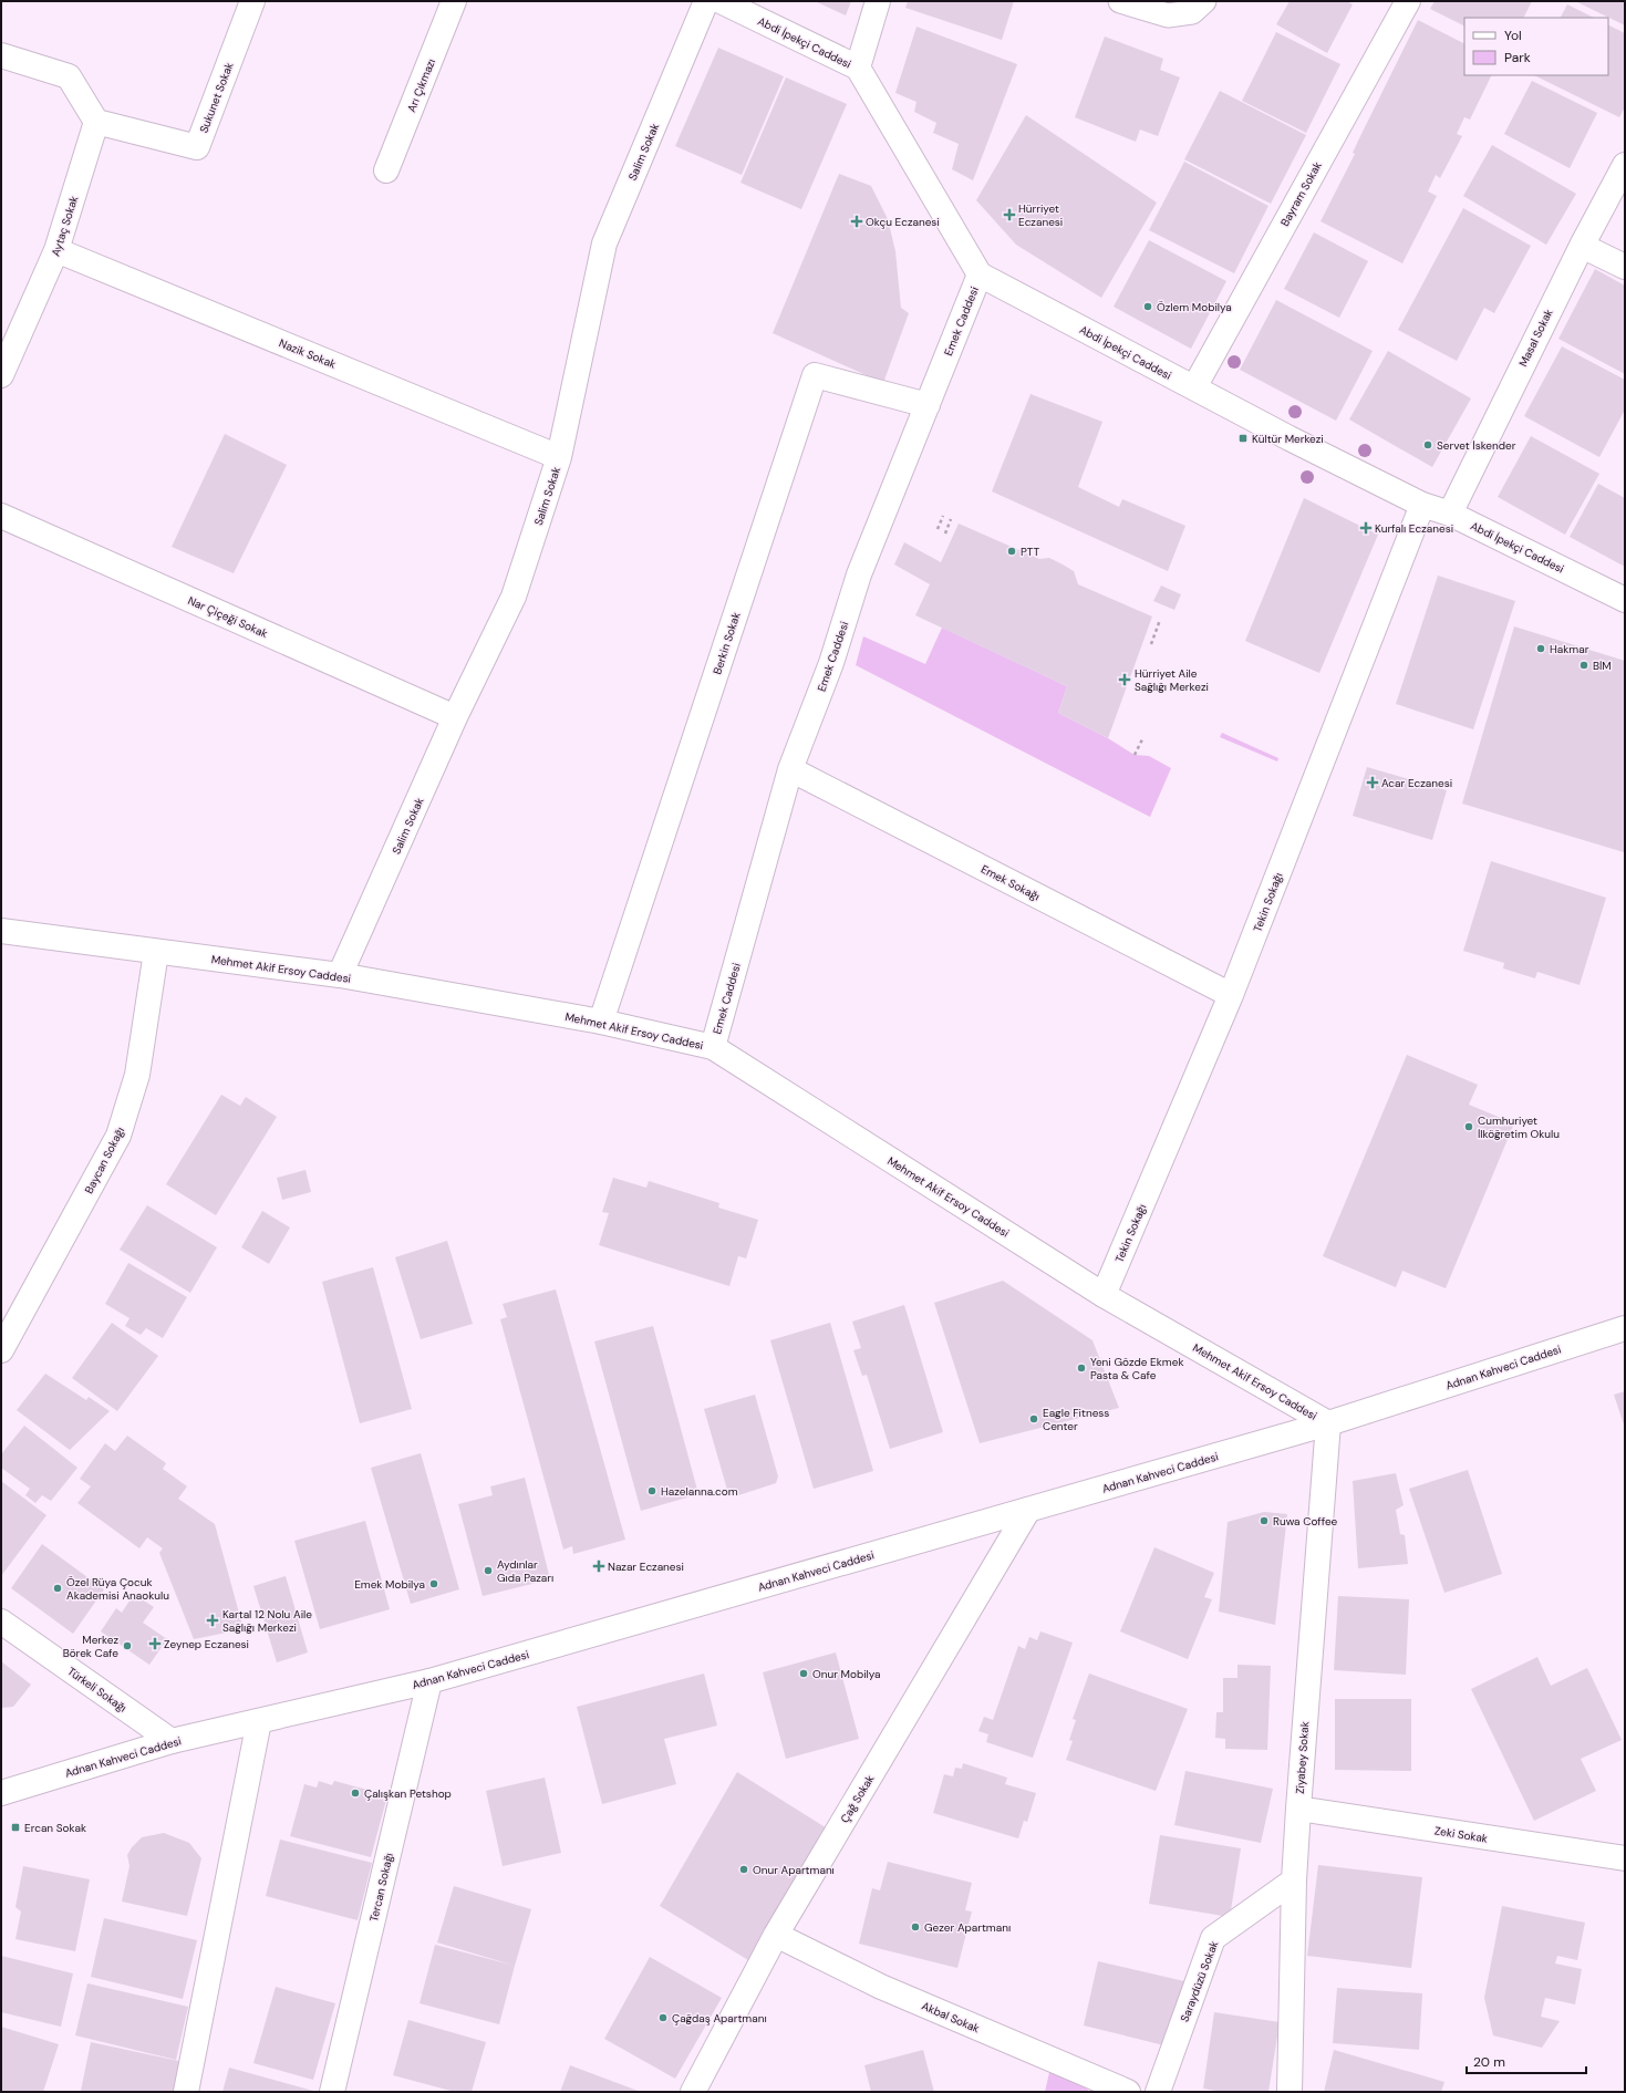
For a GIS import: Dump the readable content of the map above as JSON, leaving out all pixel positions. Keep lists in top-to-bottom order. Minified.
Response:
{"streets":{"street":["Abdi İpekçi Caddesi","Arı Çıkmazı","Sukunet Sokak","Salim Sokak","Bayram Sokak","Aytaç Sokak","Emek Caddesi","Masal Sokak","Nazik Sokak","Nar Çiçeği Sokak","Berkin Sokak","Emek Sokağı","Tekin Sokağı","Mehmet Akif Ersoy Caddesi","Baycan Sokağı","Adnan Kahveci Caddesi","Türkeli Sokağı","Ziyabey Sokak","Çağ Sokak","Zeki Sokak","Tercan Sokağı","Saraydüzü Sokak","Akbal Sokak"]},"crossings":[["Abdi İpekçi Caddesi","Bayram Sokak"],["Abdi İpekçi Caddesi","Emek Caddesi"],["Abdi İpekçi Caddesi","Masal Sokak"],["Abdi İpekçi Caddesi","Tekin Sokağı"],["Sukunet Sokak","Aytaç Sokak"],["Salim Sokak","Nazik Sokak"],["Salim Sokak","Nar Çiçeği Sokak"],["Salim Sokak","Mehmet Akif Ersoy Caddesi"],["Aytaç Sokak","Nazik Sokak"],["Emek Caddesi","Berkin Sokak"],["Emek Caddesi","Emek Sokağı"],["Emek Caddesi","Mehmet Akif Ersoy Caddesi"],["Berkin Sokak","Mehmet Akif Ersoy Caddesi"],["Emek Sokağı","Tekin Sokağı"],["Tekin Sokağı","Mehmet Akif Ersoy Caddesi"],["Mehmet Akif Ersoy Caddesi","Baycan Sokağı"],["Mehmet Akif Ersoy Caddesi","Adnan Kahveci Caddesi"],["Mehmet Akif Ersoy Caddesi","Ziyabey Sokak"],["Adnan Kahveci Caddesi","Türkeli Sokağı"],["Adnan Kahveci Caddesi","Ziyabey Sokak"],["Adnan Kahveci Caddesi","Çağ Sokak"],["Adnan Kahveci Caddesi","Tercan Sokağı"],["Ziyabey Sokak","Zeki Sokak"],["Ziyabey Sokak","Saraydüzü Sokak"],["Çağ Sokak","Akbal Sokak"]],"places":{"health":["Hürriyet Eczanesi","Okçu Eczanesi","Kurfalı Eczanesi","Hürriyet Aile Sağlığı Merkezi","Acar Eczanesi","Nazar Eczanesi","Kartal 12 Nolu Aile Sağlığı Merkezi","Zeynep Eczanesi"],"other":["Özlem Mobilya","Servet İskender","PTT","Hakmar","BİM","Cumhuriyet İlköğretim Okulu","Yeni Gözde Ekmek Pasta & Cafe","Eagle Fitness Center","Hazelanna.com","Ruwa Coffee","Aydınlar Gıda Pazarı","Emek Mobilya","Özel Rüya Çocuk Akademisi Anaokulu","Merkez Börek Cafe","Onur Mobilya","Çalışkan Petshop","Onur Apartmanı","Gezer Apartmanı","Çağdaş Apartmanı"],"transit":["Kültür Merkezi","Ercan Sokak"]},"legend":["Yol","Park"],"scale_bar":"20 m"}
